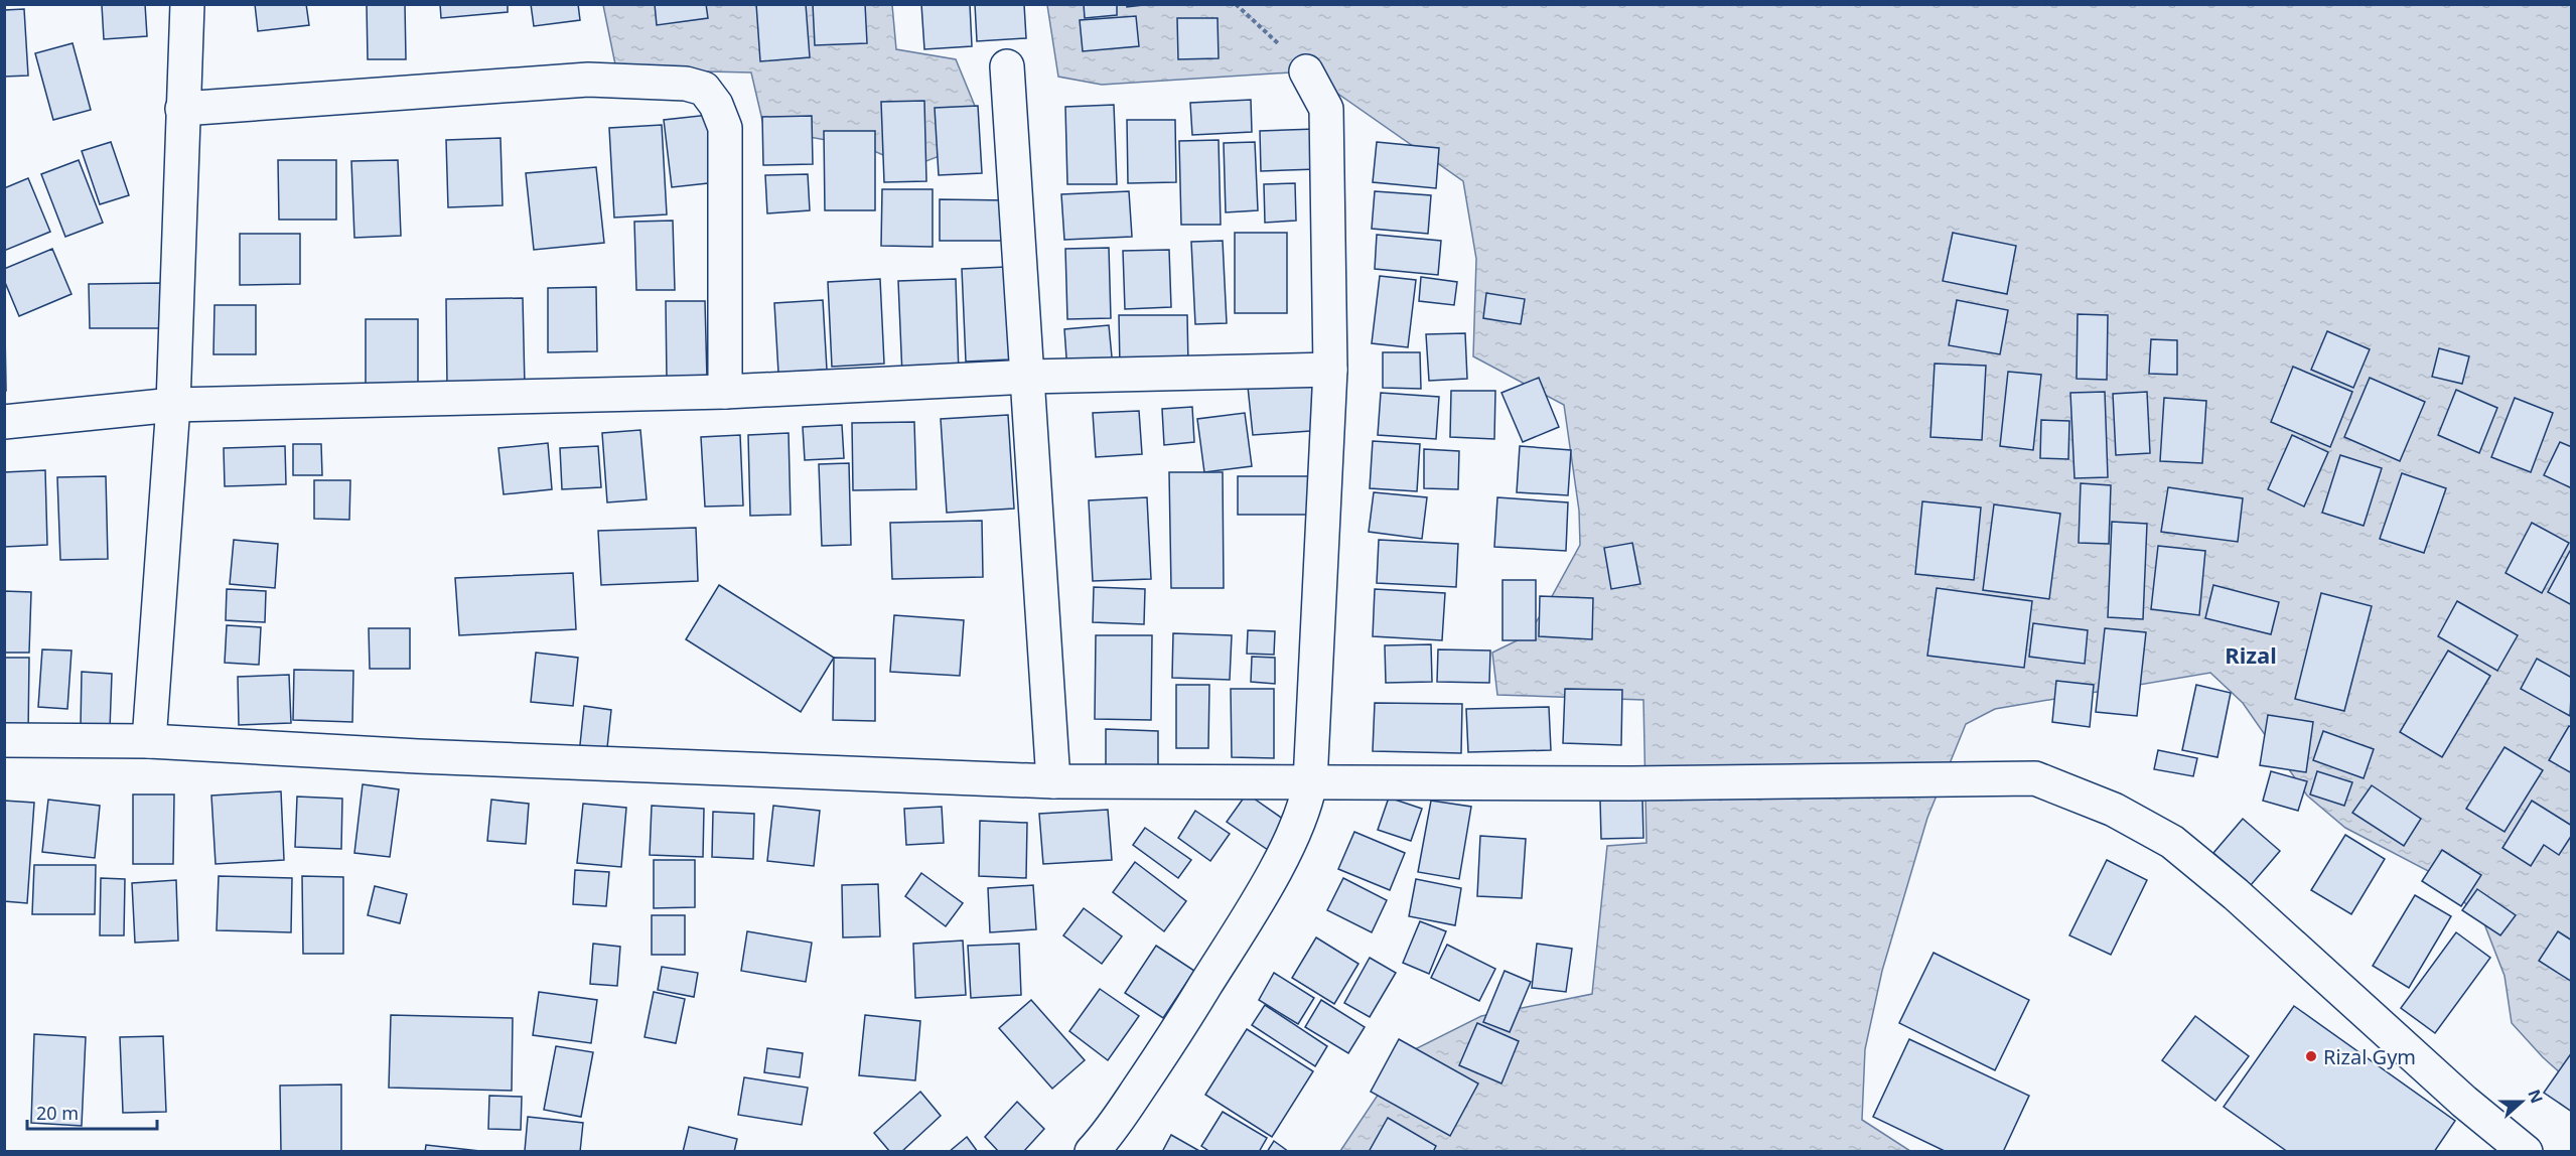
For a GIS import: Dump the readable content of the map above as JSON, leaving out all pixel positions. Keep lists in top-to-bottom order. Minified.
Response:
{"districts":["Rizal"],"places":["Rizal Gym"],"scale_bar":"20 m","north":"right"}
